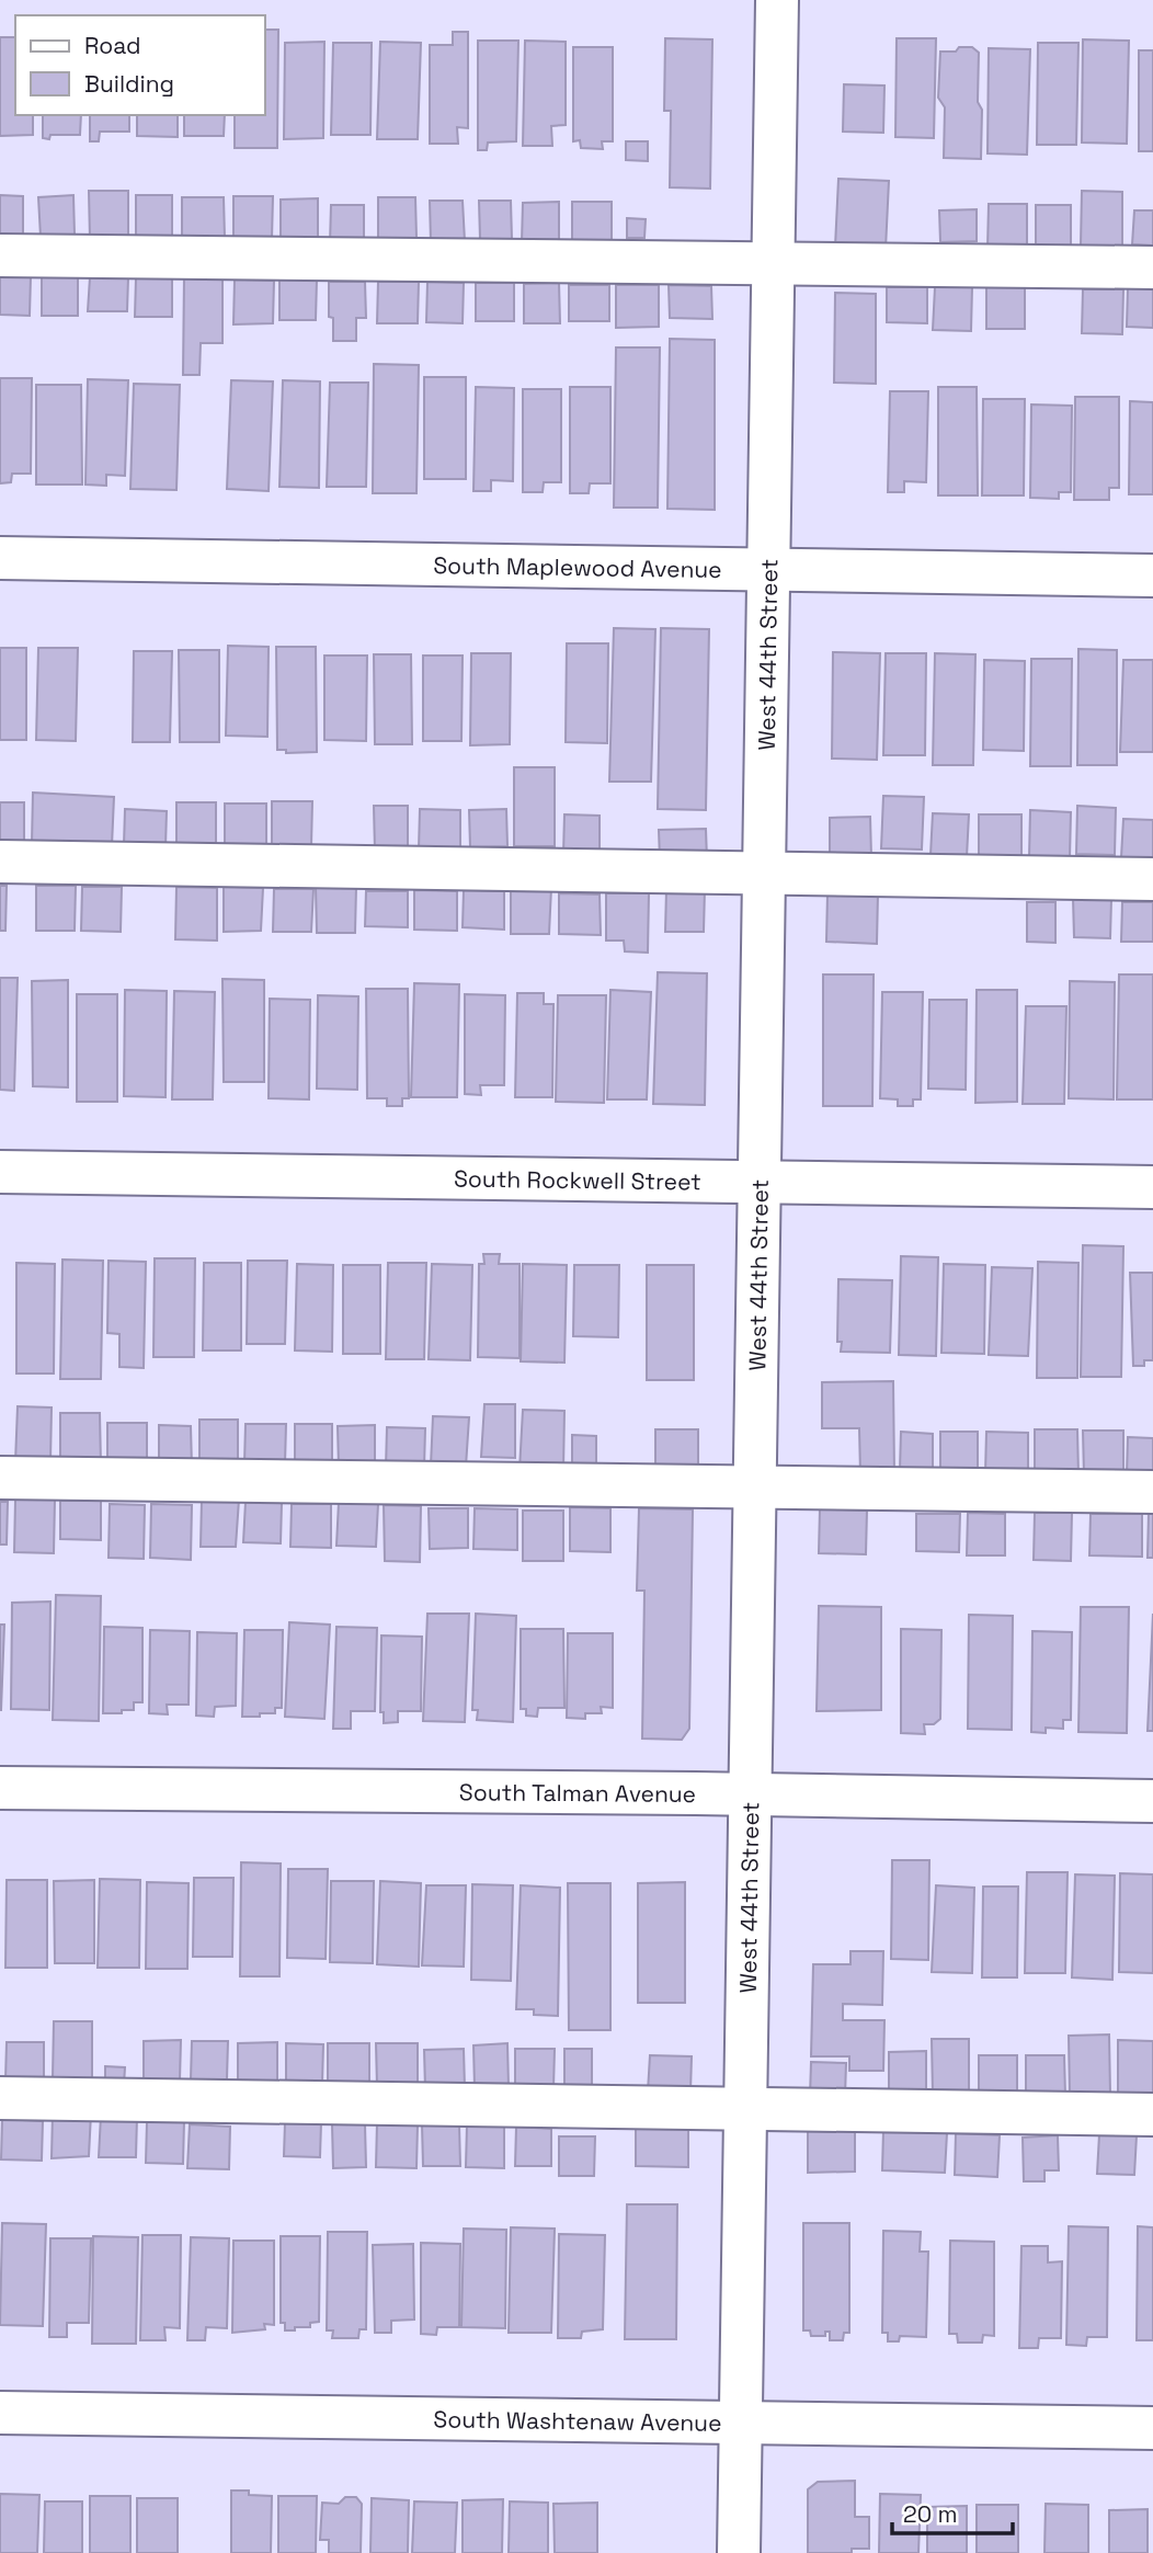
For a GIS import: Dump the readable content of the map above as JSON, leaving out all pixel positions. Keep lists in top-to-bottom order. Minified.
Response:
{"streets":{"street":["South Maplewood Avenue","West 44th Street","South Rockwell Street","South Talman Avenue","South Washtenaw Avenue"]},"crossings":[["South Maplewood Avenue","West 44th Street"],["West 44th Street","South Rockwell Street"],["West 44th Street","South Talman Avenue"],["West 44th Street","South Washtenaw Avenue"]],"legend":["Road","Building"],"scale_bar":"20 m"}
